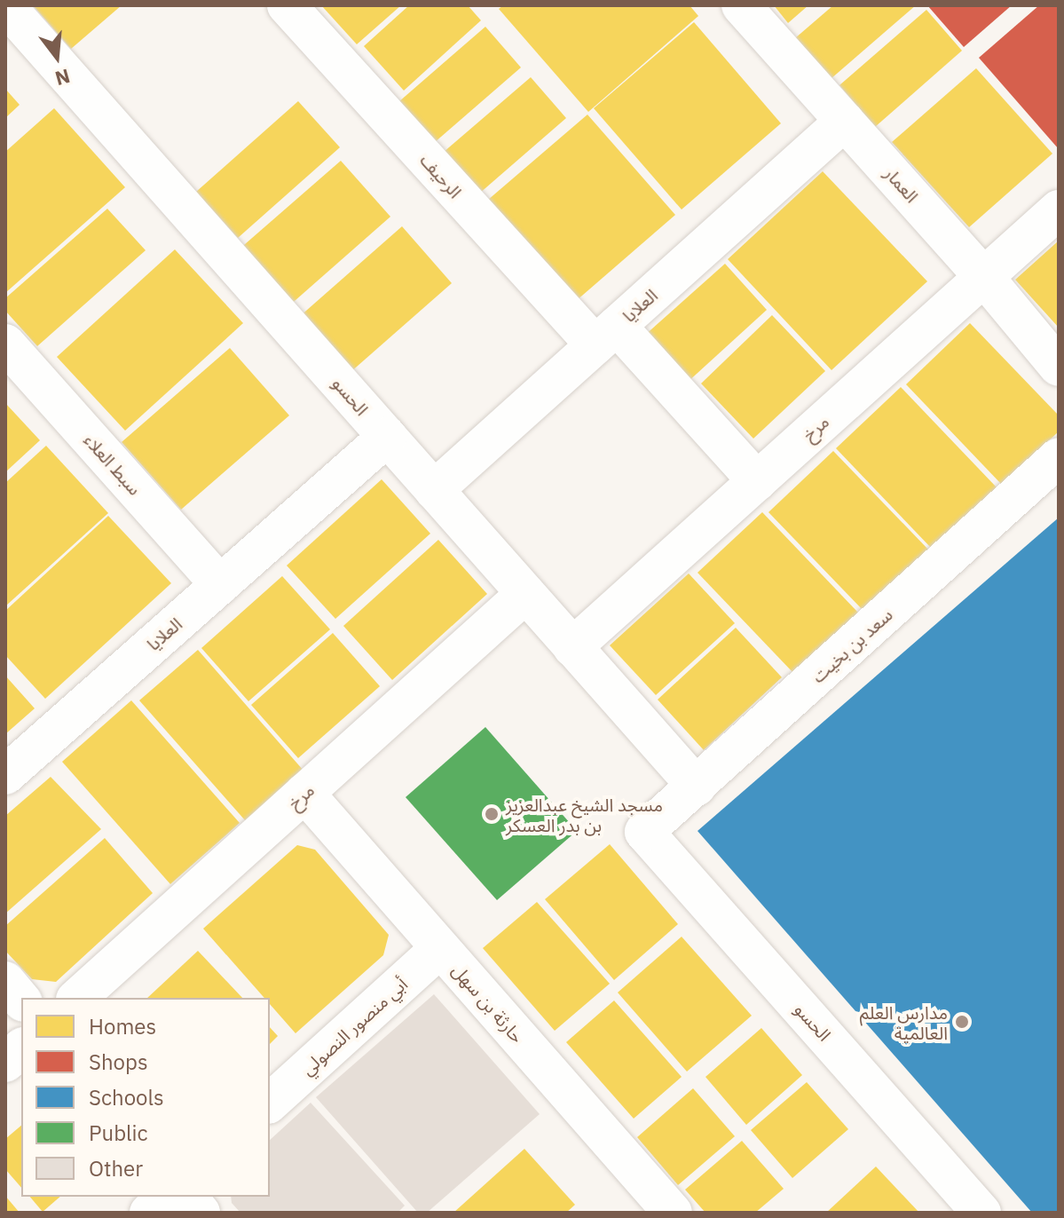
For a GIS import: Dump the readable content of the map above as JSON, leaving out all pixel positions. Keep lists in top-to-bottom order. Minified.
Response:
{"streets":{"street":["الرحيف","العمار","العلايا","الحسو","مرخ","سبط العلاء","سعد بن بخيت","حارثة بن سهل","أبي منصور النصولي"]},"crossings":[["الرحيف","العلايا"],["الرحيف","مرخ"],["العمار","العلايا"],["العمار","مرخ"],["العلايا","الحسو"],["العلايا","سبط العلاء"],["الحسو","مرخ"],["الحسو","سعد بن بخيت"],["مرخ","حارثة بن سهل"],["حارثة بن سهل","أبي منصور النصولي"]],"places":["مسجد الشيخ عبدالعزيز بن بدر العسكر","مدارس العلم العالمية"],"legend":["Homes","Shops","Schools","Public","Other"],"north":"bottom"}
